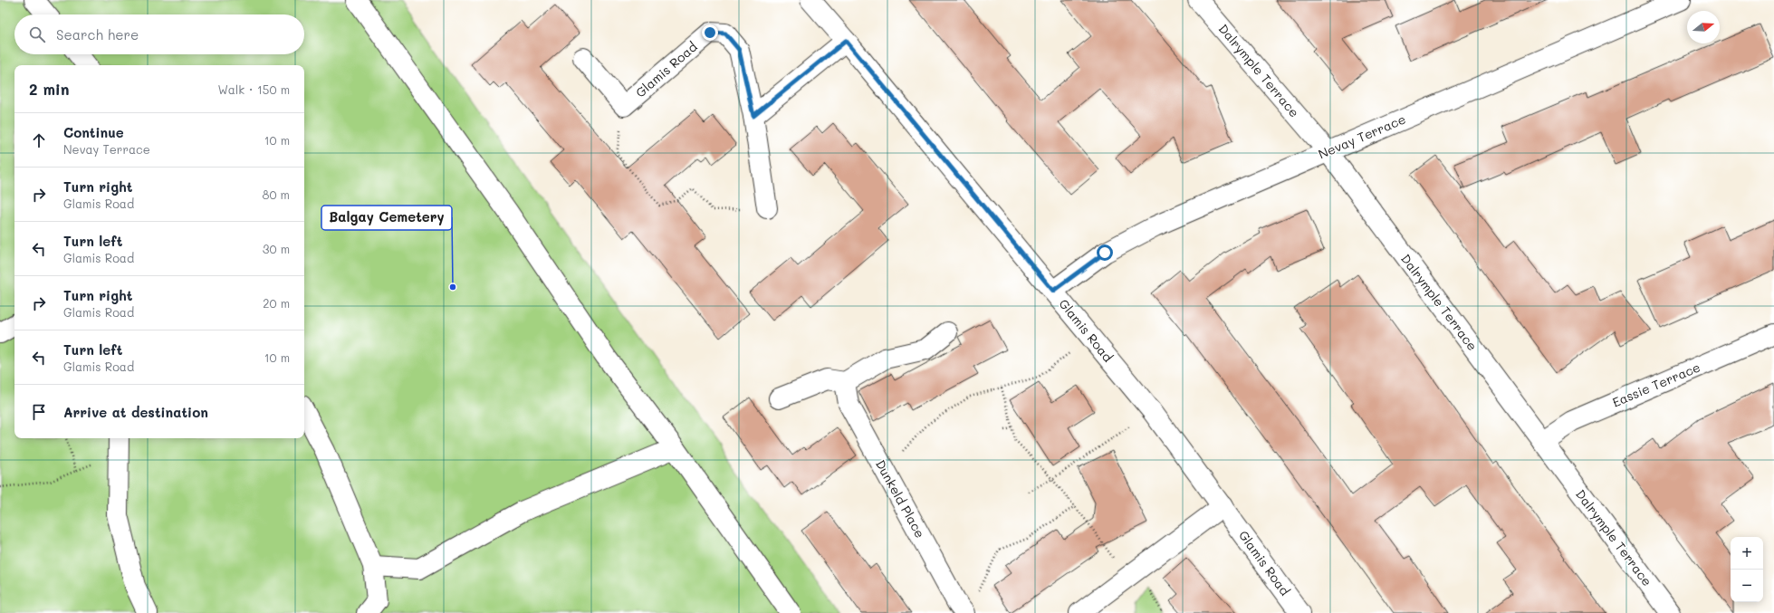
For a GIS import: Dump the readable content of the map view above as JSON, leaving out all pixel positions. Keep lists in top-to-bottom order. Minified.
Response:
{"streets":{"street":["Glamis Road","Dalrymple Terrace","Nevay Terrace","Eassie Terrace","Dunkeld Place"]},"crossings":[["Glamis Road","Nevay Terrace"],["Dalrymple Terrace","Nevay Terrace"],["Dalrymple Terrace","Eassie Terrace"]],"places":["Balgay Cemetery"],"north":"right","page":{"search":"Search here","heading":["2 min","Walk · 150 m"],"list":[["Continue","Nevay Terrace","10 m"],["Turn right","Glamis Road","80 m"],["Turn left","Glamis Road","30 m"],["Turn right","Glamis Road","20 m"],["Turn left","Glamis Road","10 m"],"Arrive at destination"],"map_buttons":["+","−"]}}
